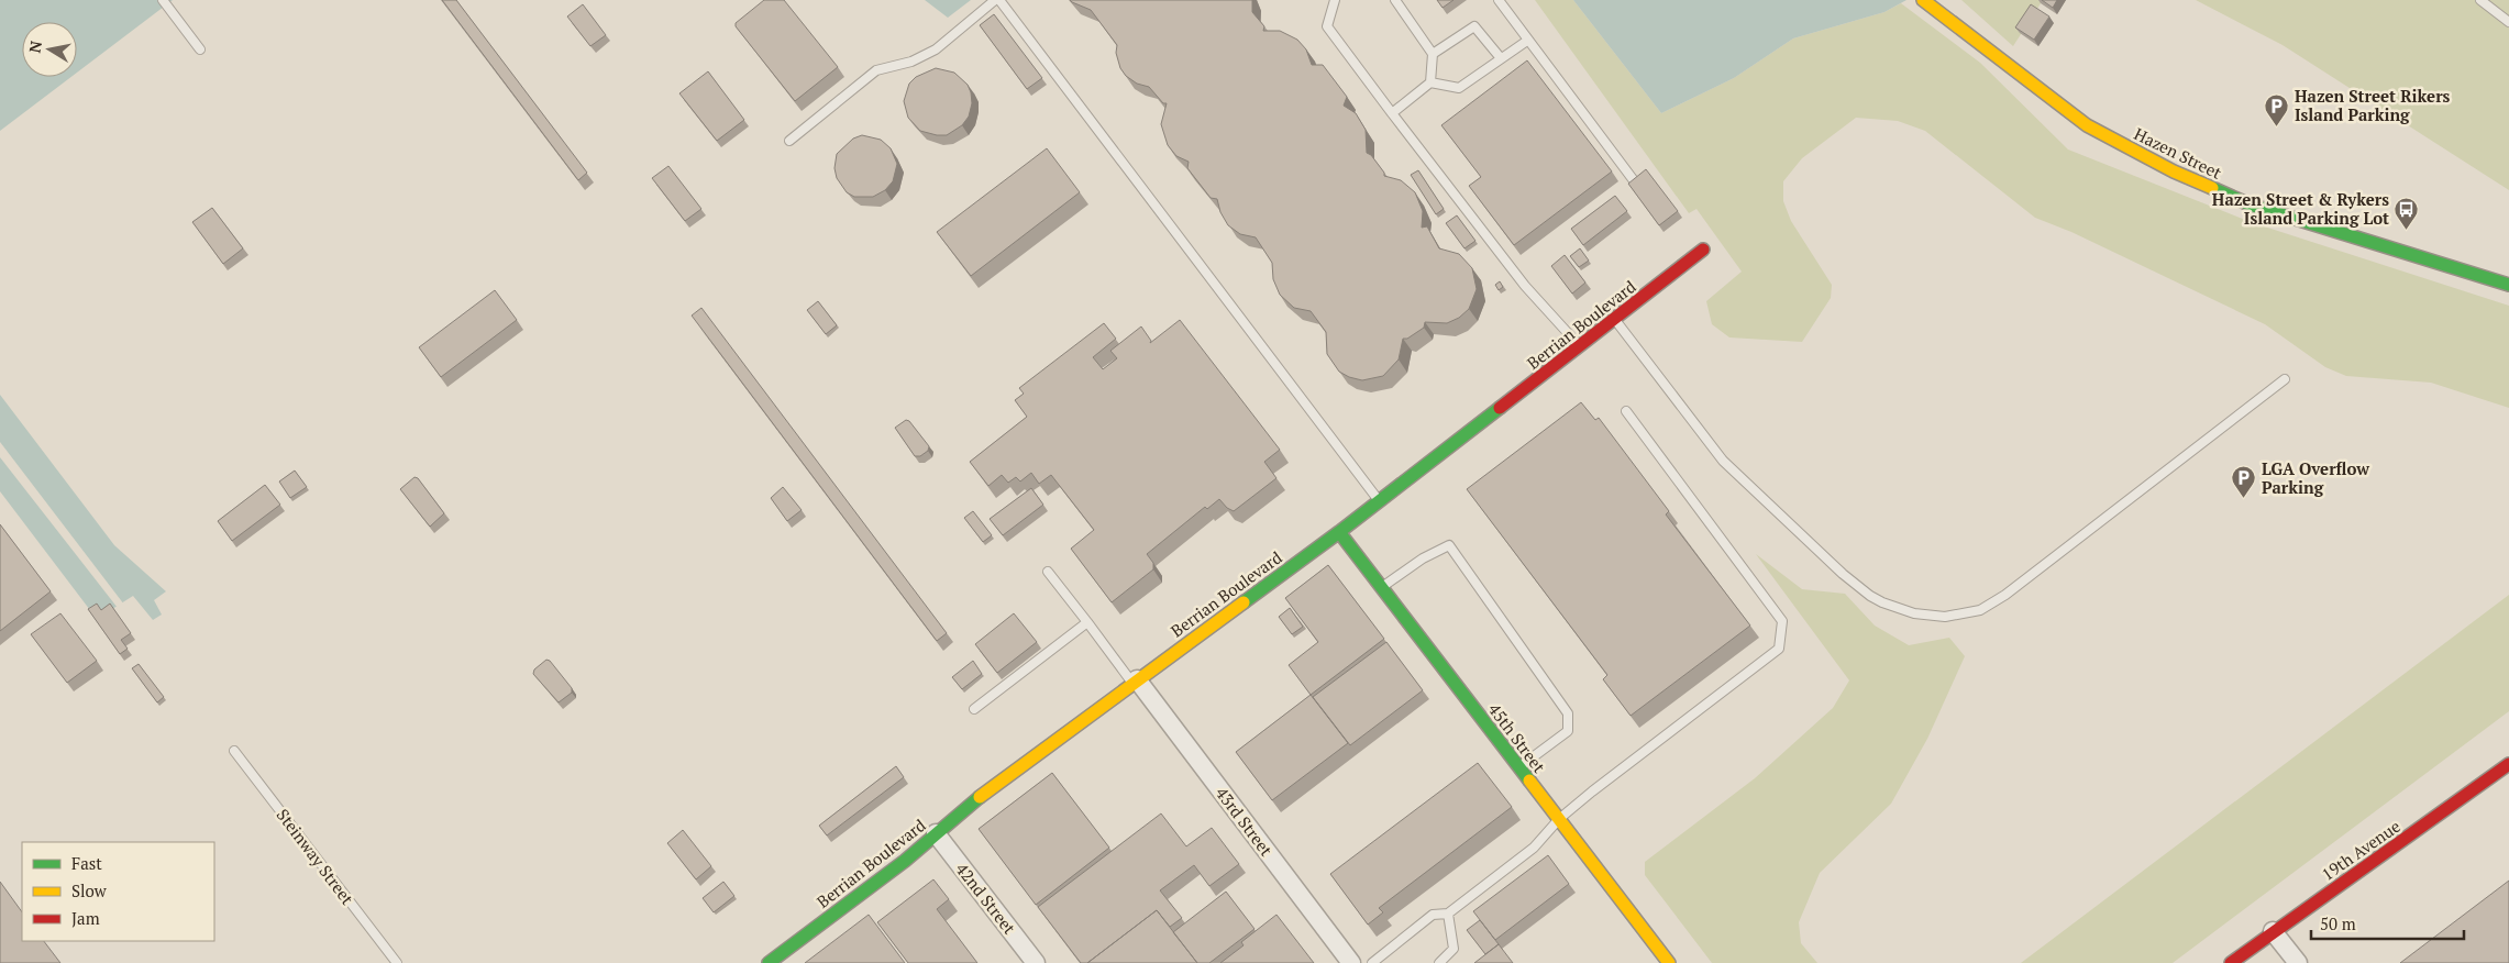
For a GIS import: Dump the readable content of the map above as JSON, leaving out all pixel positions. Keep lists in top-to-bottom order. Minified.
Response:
{"streets":{"street":["Hazen Street","Berrian Boulevard","45th Street","43rd Street","19th Avenue","42nd Street"],"lane":["Steinway Street"]},"crossings":[["Berrian Boulevard","45th Street"],["Berrian Boulevard","43rd Street"],["Berrian Boulevard","42nd Street"]],"places":{"parking":["Hazen Street Rikers Island Parking","LGA Overflow Parking"],"bus stop":["Hazen Street & Rykers Island Parking Lot"]},"legend":["Fast","Slow","Jam"],"scale_bar":"50 m","north":"left"}
